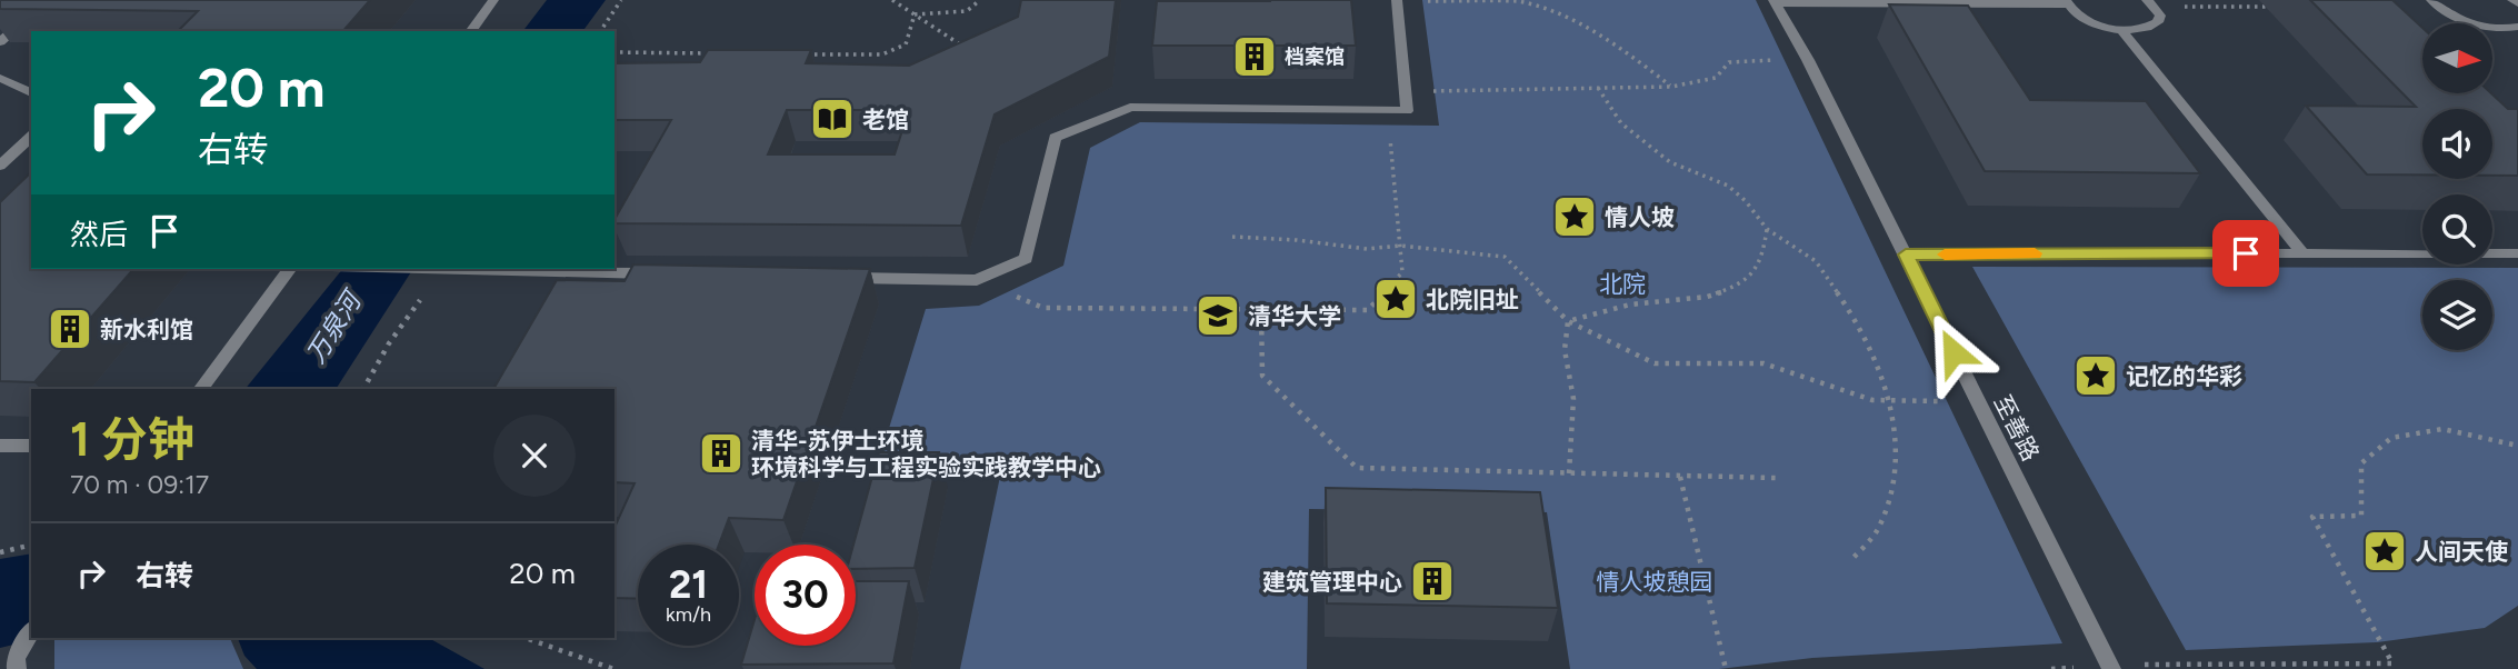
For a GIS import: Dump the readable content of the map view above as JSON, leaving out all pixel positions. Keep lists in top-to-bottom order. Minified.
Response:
{"streets":{"street":["至善路"]},"water":["万泉河"],"parks":["北院","情人坡憩园"],"places":{"building":["档案馆","新水利馆","清华-苏伊士环境 环境科学与工程实验实践教学中心","建筑管理中心"],"library":["老馆"],"place":["情人坡","北院旧址","记忆的华彩","人间天使"],"school or university":["清华大学"]},"north":"right","page":{"turn":["20 m","右转"],"then":"然后","heading":["1 分钟","70 m · 09:17"],"list":[{"name":"右转","value":"20 m"}],"speed":"21 km/h","limit":"30"}}
